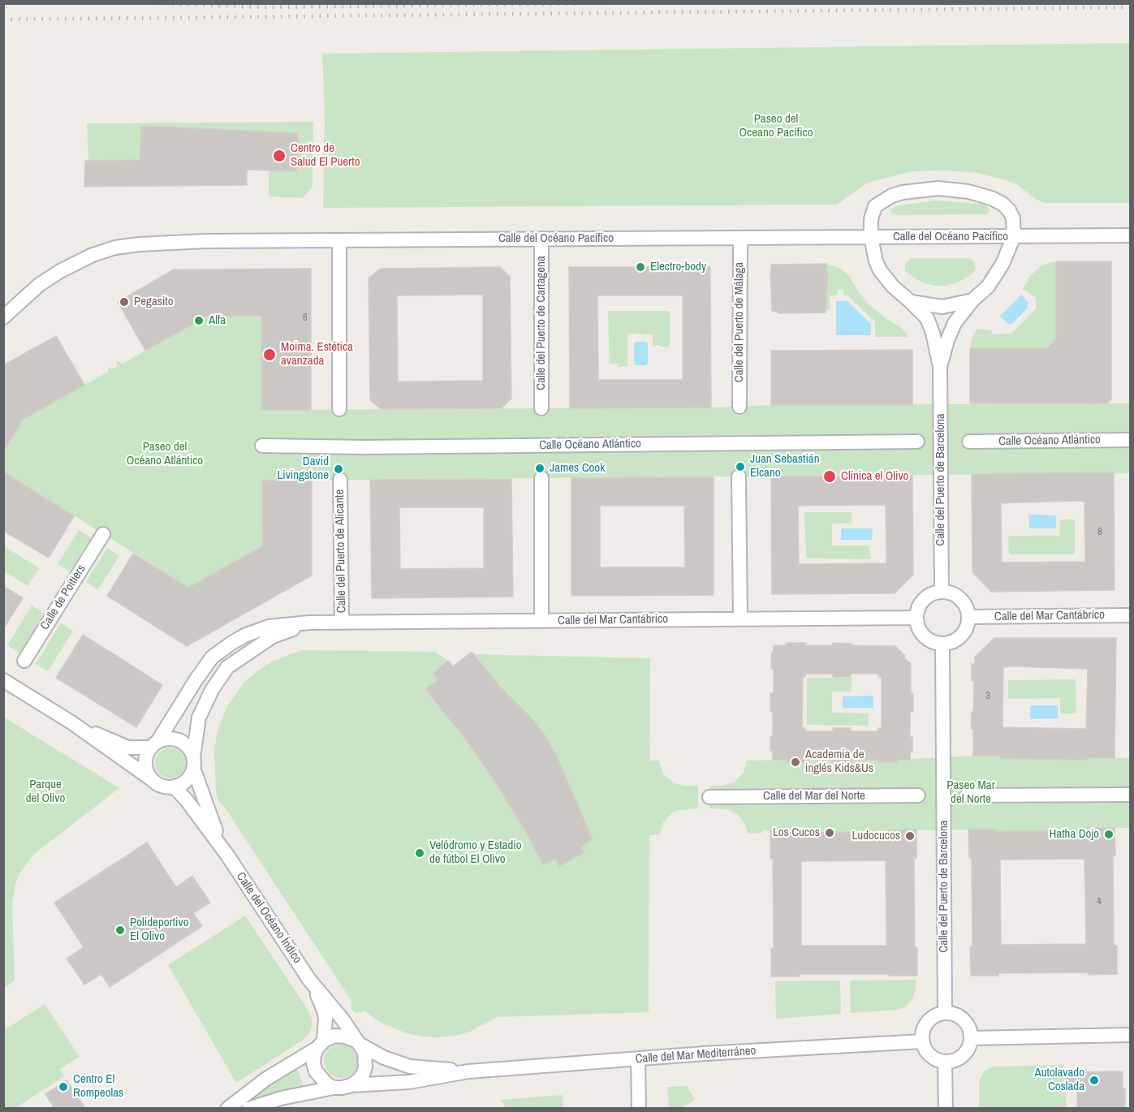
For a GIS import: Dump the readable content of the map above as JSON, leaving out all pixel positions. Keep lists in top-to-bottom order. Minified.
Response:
{"streets":{"street":["Calle del Océano Pacífico","Calle del Puerto de Málaga","Calle del Puerto de Cartagena","Calle Océano Atlántico","Calle del Puerto de Barcelona","Calle del Puerto de Alicante","Calle de Poitiers","Calle del Mar Cantábrico","Calle del Mar del Norte","Calle del Océano Índico","Calle del Mar Mediterráneo"]},"crossings":[["Calle del Océano Pacífico","Calle del Puerto de Málaga"],["Calle del Océano Pacífico","Calle del Puerto de Cartagena"],["Calle del Océano Pacífico","Calle del Puerto de Barcelona"],["Calle del Puerto de Barcelona","Calle del Mar Cantábrico"],["Calle del Puerto de Barcelona","Calle del Mar Mediterráneo"],["Calle del Puerto de Alicante","Calle del Mar Cantábrico"],["Calle del Mar Cantábrico","Calle del Océano Índico"],["Calle del Océano Índico","Calle del Mar Mediterráneo"]],"parks":["Paseo del Oceano Pacífico","Paseo del Océano Atlántico","Parque del Olivo","Paseo Mar del Norte"],"places":["Centro de Salud El Puerto","Electro-body","Pegasito","Alfa","Moima. Estética avanzada","Juan Sebastián Elcano","James Cook","David Livingstone","Clínica el Olivo","Academia de inglés Kids&Us","Los Cucos","Hatha Dojo","Ludocucos","Velódromo y Estadio de fútbol El Olivo","Polideportivo El Olivo","Autolavado Coslada","Centro El Rompeolas"],"house_numbers":["6","8","3","4"]}
